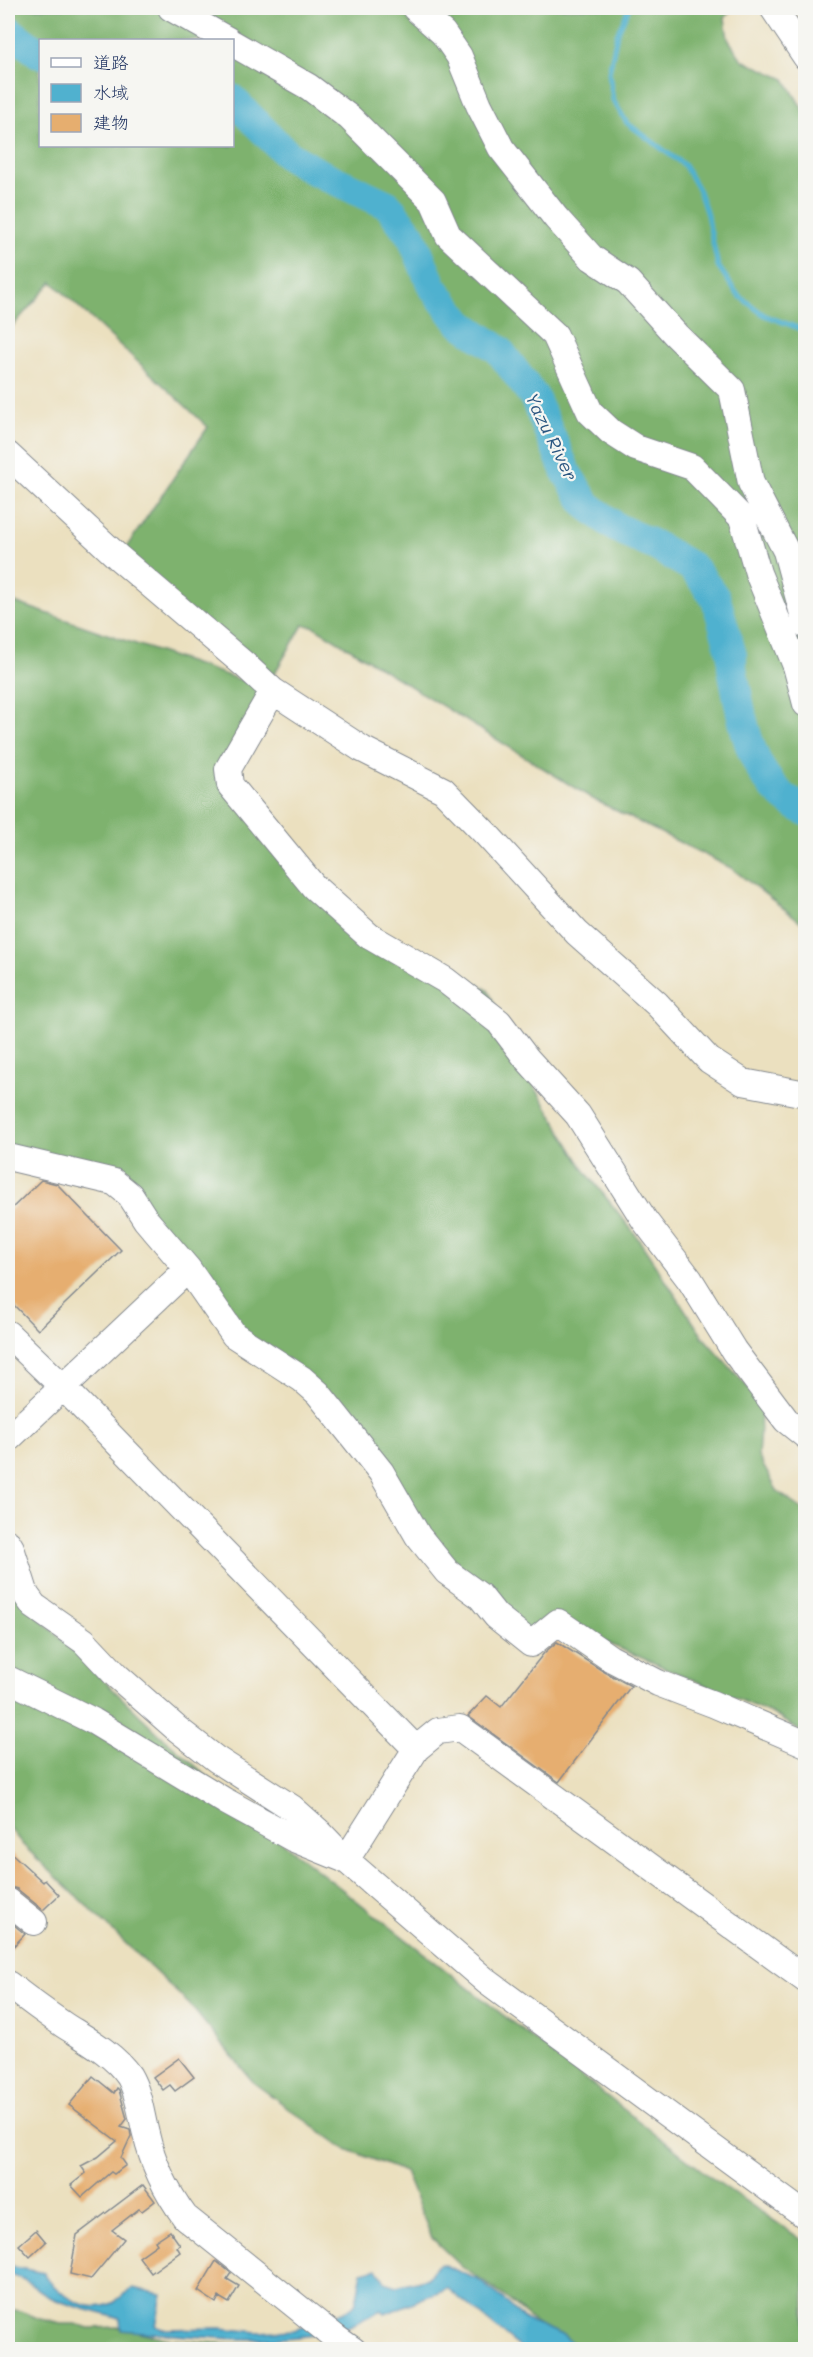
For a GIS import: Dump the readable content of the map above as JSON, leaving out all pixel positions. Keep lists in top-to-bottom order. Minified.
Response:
{"water":["Yazu River"],"legend":["道路","水域","建物"]}
